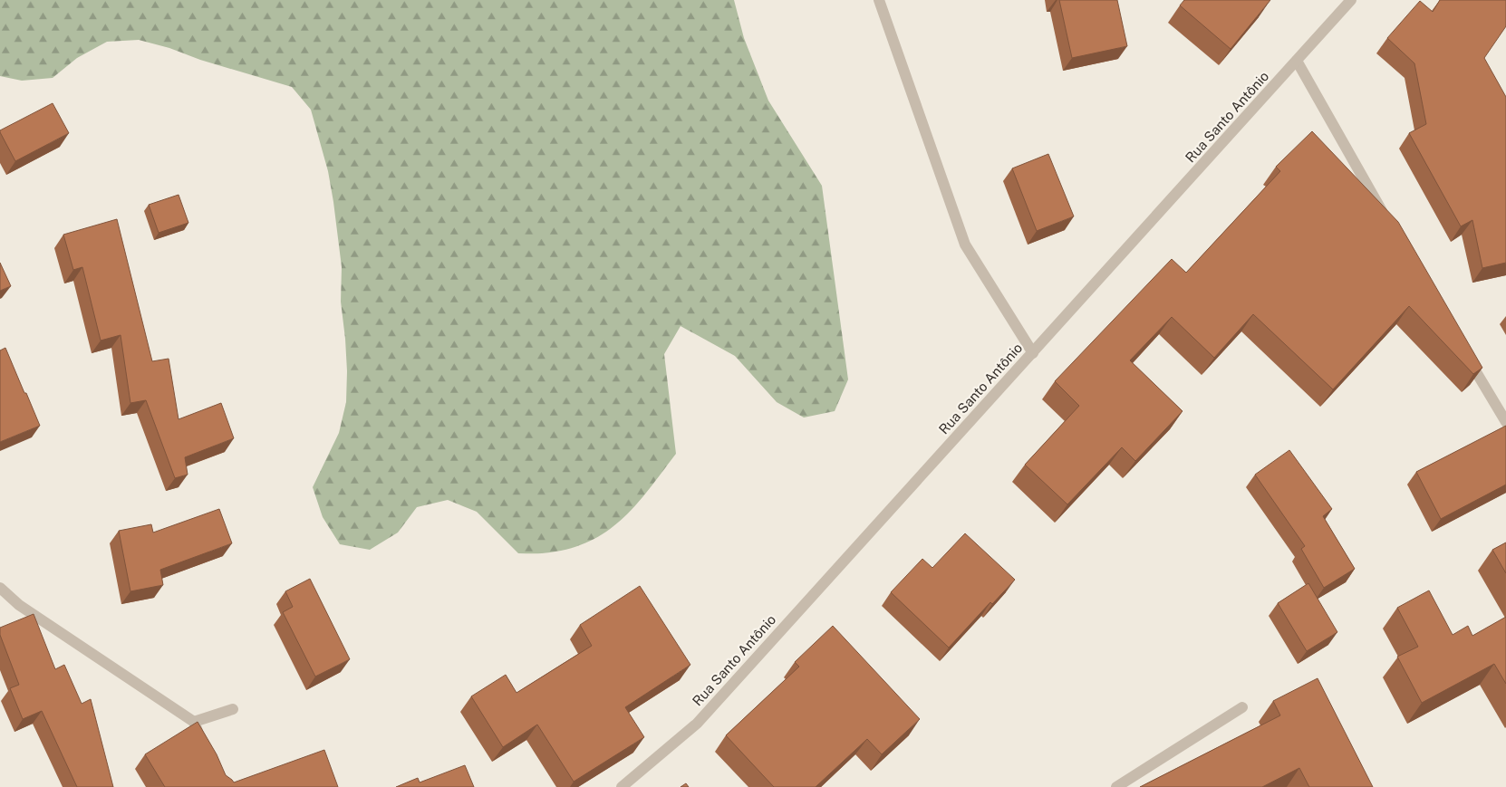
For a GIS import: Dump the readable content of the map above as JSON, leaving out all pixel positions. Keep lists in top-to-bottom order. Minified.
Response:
{"streets":{"street":["Rua Santo Antônio"]}}
